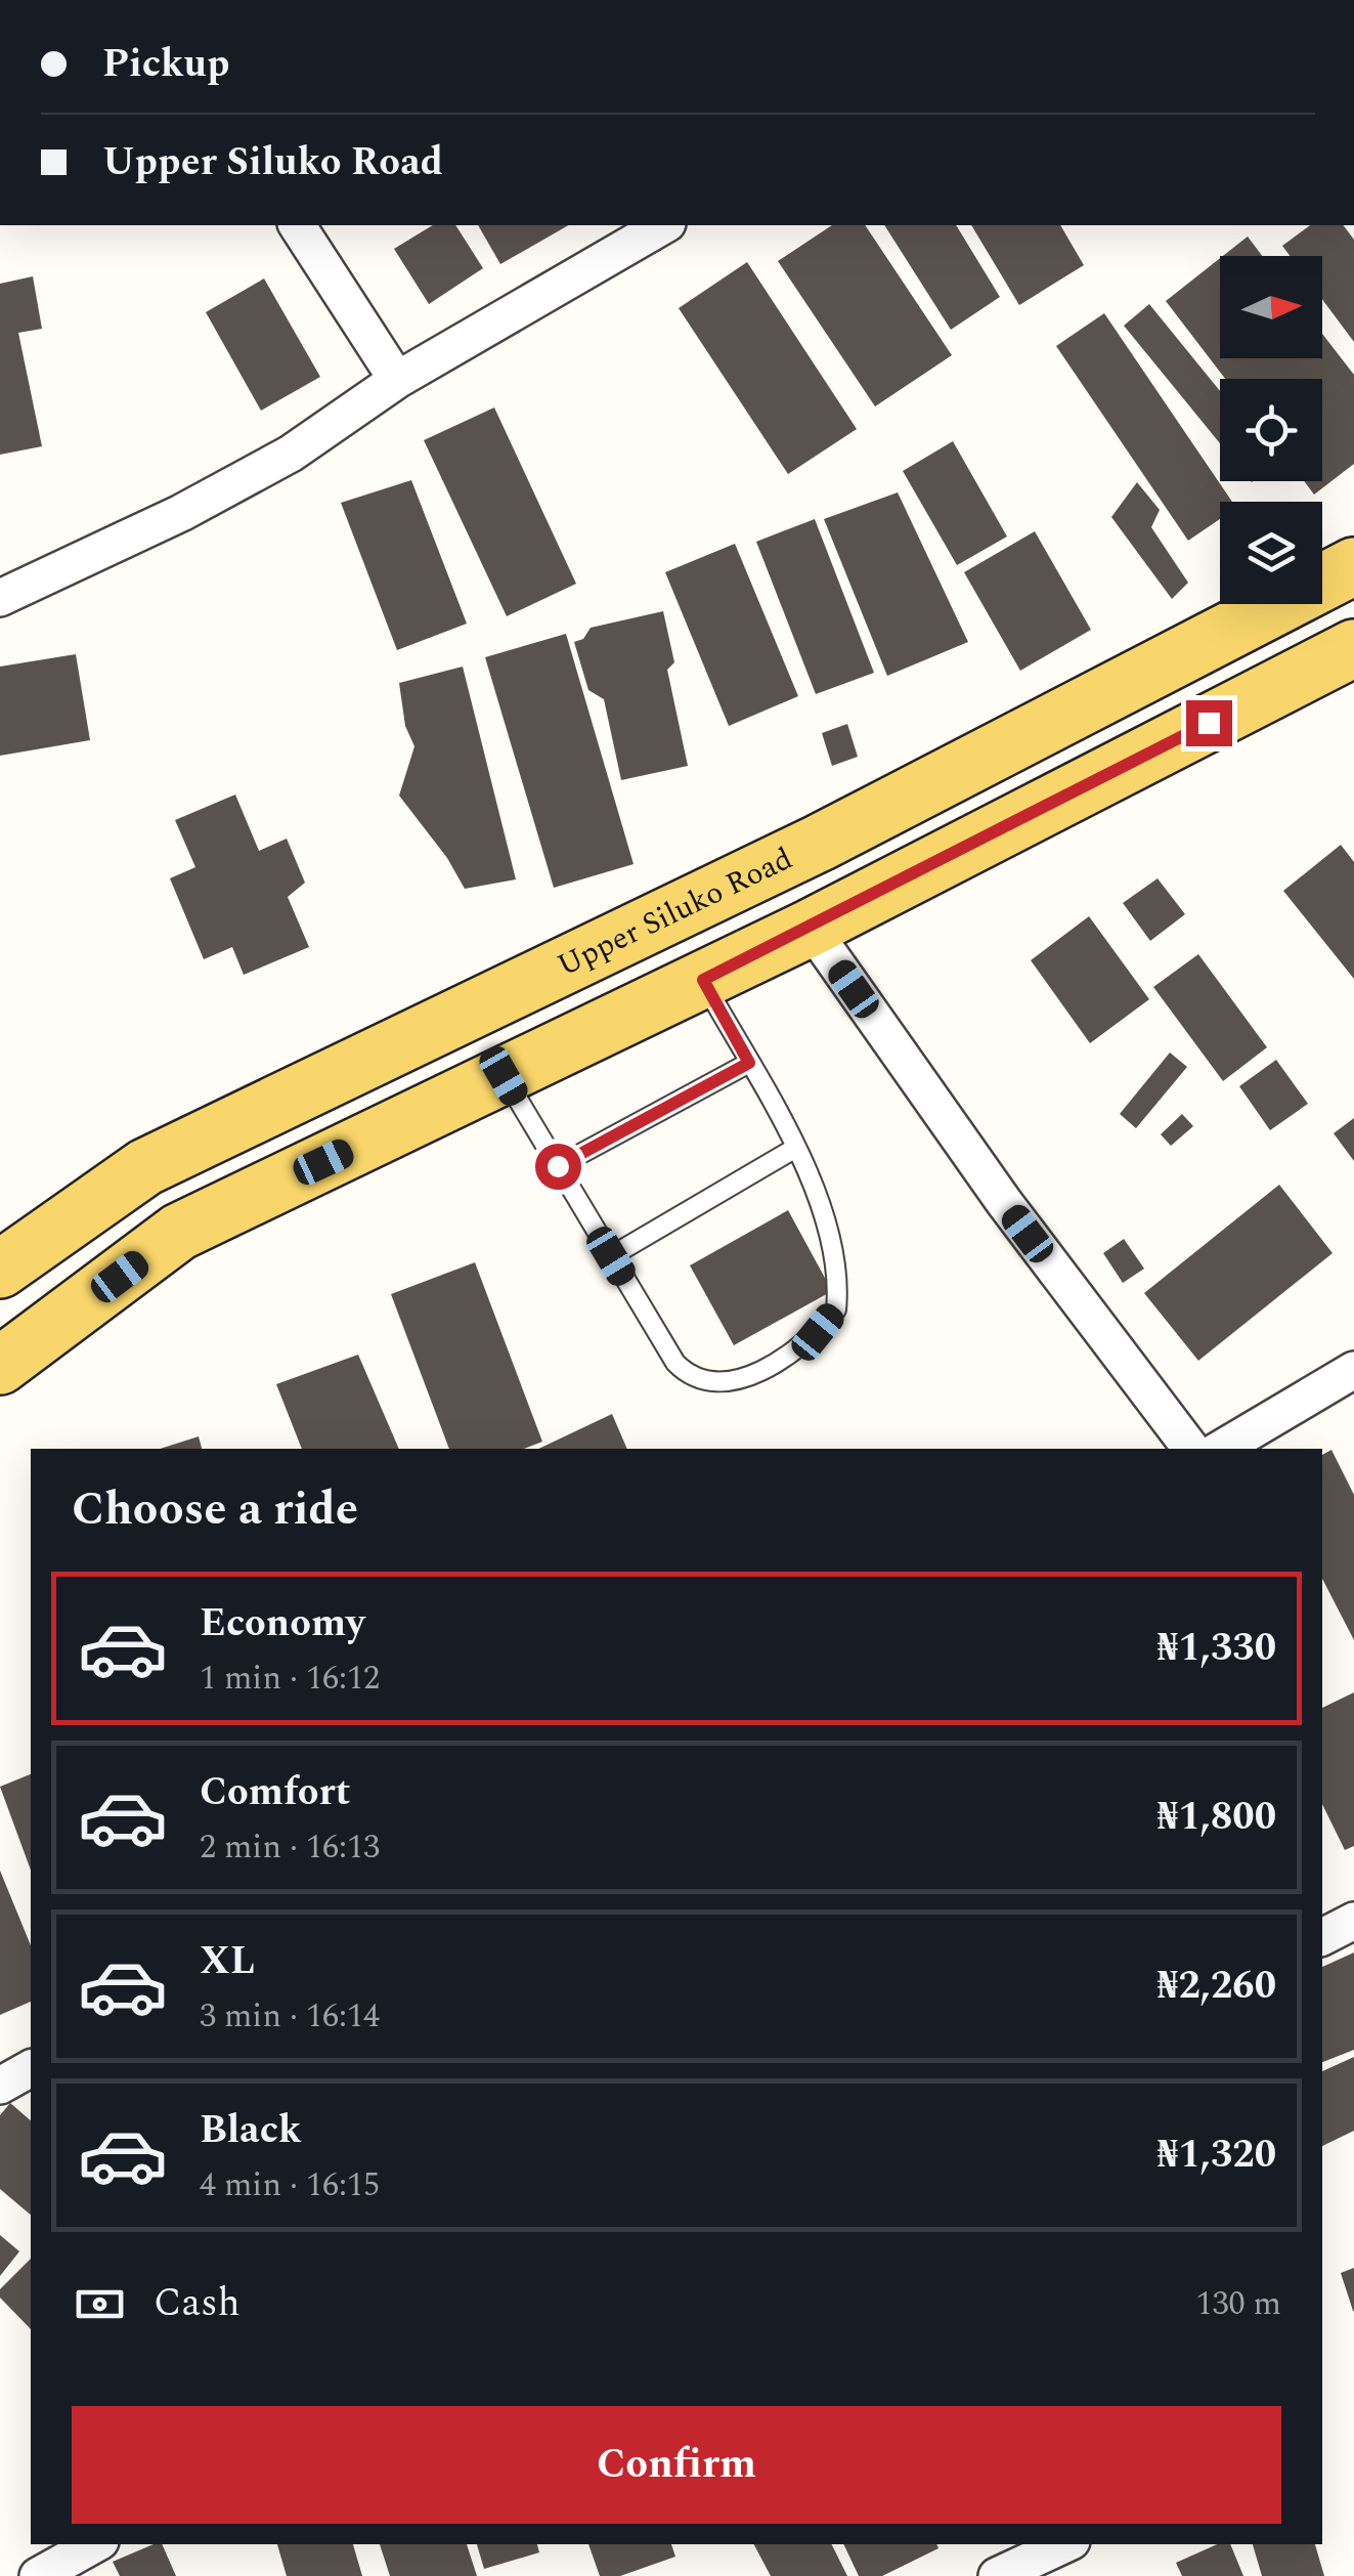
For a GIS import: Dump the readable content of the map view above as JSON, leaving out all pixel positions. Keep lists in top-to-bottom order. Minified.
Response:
{"streets":{"main road":["Upper Siluko Road"]},"north":"right","page":{"banner":["Pickup","Upper Siluko Road"],"heading":"Choose a ride","list":[{"name":"Economy","note":"1 min · 16:12","value":"₦1,330"},{"name":"Comfort","note":"2 min · 16:13","value":"₦1,800"},{"name":"XL","note":"3 min · 16:14","value":"₦2,260"},{"name":"Black","note":"4 min · 16:15","value":"₦1,320"}],"pay":["Cash","130 m"],"buttons":"Confirm"}}
